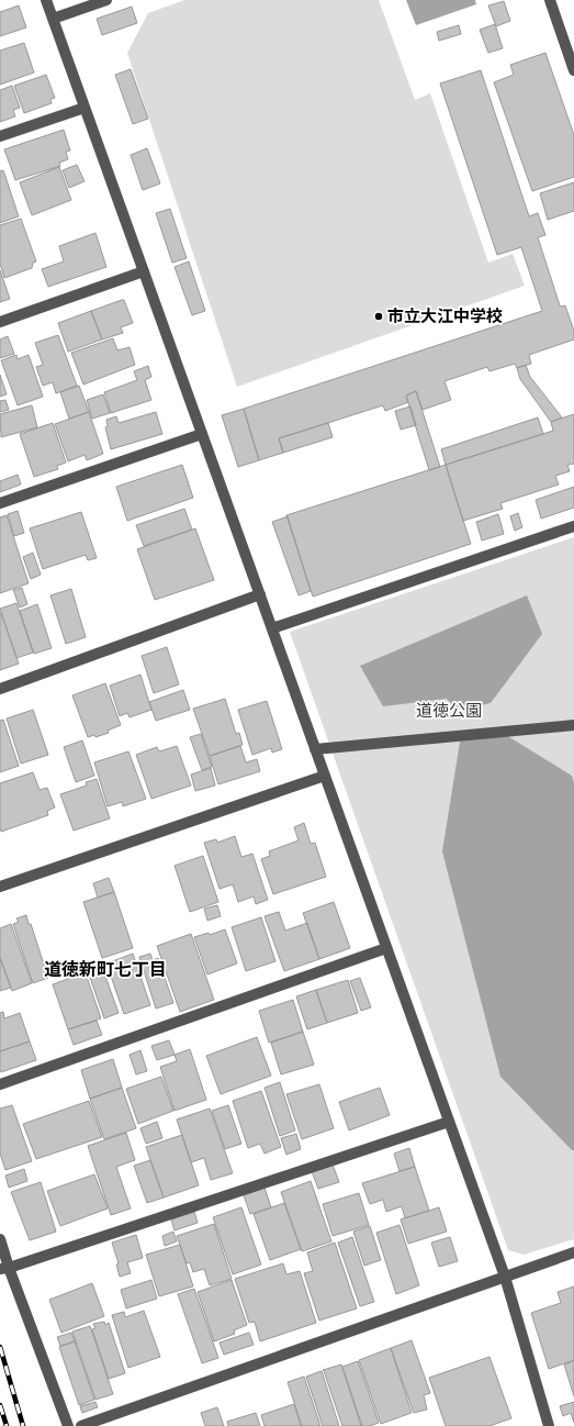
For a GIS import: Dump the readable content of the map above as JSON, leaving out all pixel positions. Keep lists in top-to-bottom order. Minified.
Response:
{"districts":["道徳新町七丁目"],"parks":["道徳公園"],"places":["市立大江中学校"]}
